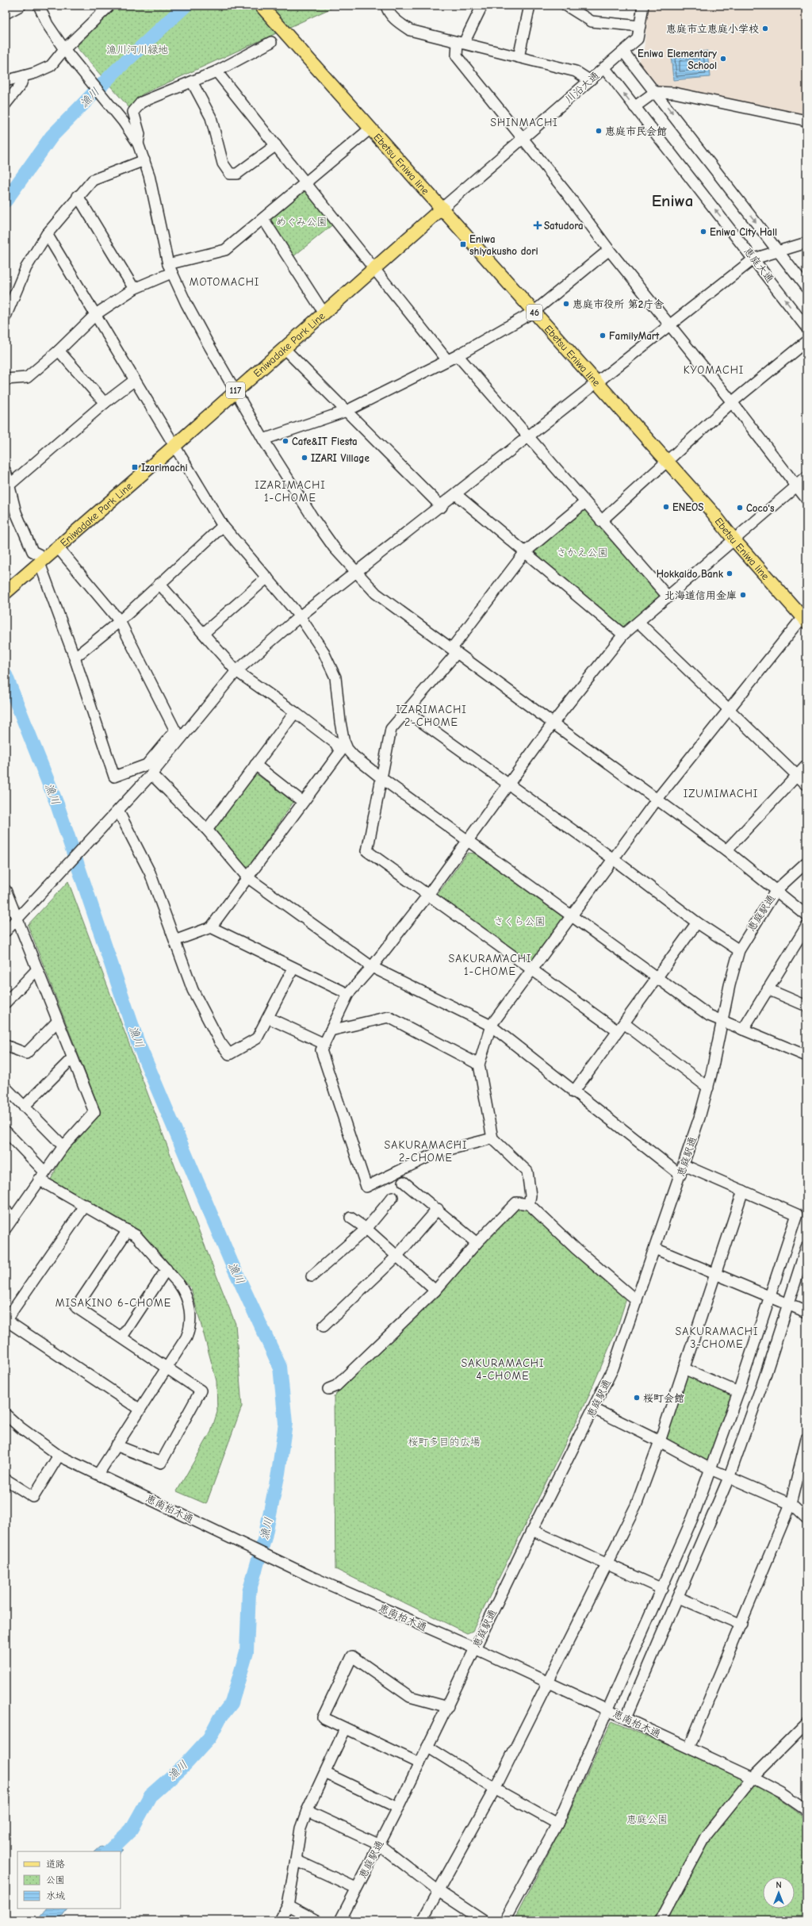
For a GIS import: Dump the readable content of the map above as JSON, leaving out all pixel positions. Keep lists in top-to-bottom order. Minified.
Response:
{"streets":{"main road":["Ebetsu Eniwa line","46","Eniwadake Park Line","117"],"street":["川沿大通","恵庭大通","恵庭駅通","恵南柏木通"]},"crossings":[["川沿大通","Ebetsu Eniwa line"],["川沿大通","恵庭大通"],["川沿大通","Eniwadake Park Line"],["Ebetsu Eniwa line","Eniwadake Park Line"],["恵庭駅通","恵南柏木通"]],"districts":["SHINMACHI","Eniwa","MOTOMACHI","KYOMACHI","IZARIMACHI 1-CHOME","IZARIMACHI 2-CHOME","IZUMIMACHI","SAKURAMACHI 1-CHOME","SAKURAMACHI 2-CHOME","MISAKINO 6-CHOME","SAKURAMACHI 3-CHOME","SAKURAMACHI 4-CHOME"],"water":["漁川"],"parks":["漁川河川緑地","めぐみ公園","さかえ公園","さくら公園","桜町多目的広場","恵庭公園"],"places":{"other":["恵庭市立恵庭小学校","Eniwa Elementary School","恵庭市民会館","Eniwa City Hall","恵庭市役所 第2庁舎","FamilyMart","Cafe&IT Fiesta","IZARI Village","ENEOS","Coco's","Hokkaido Bank","北海道信用金庫","桜町会館"],"health":["Satudora"],"transit":["Eniwa shiyakusho dori","Izarimachi"]},"legend":["道路","公園","水域"],"north":"top"}
